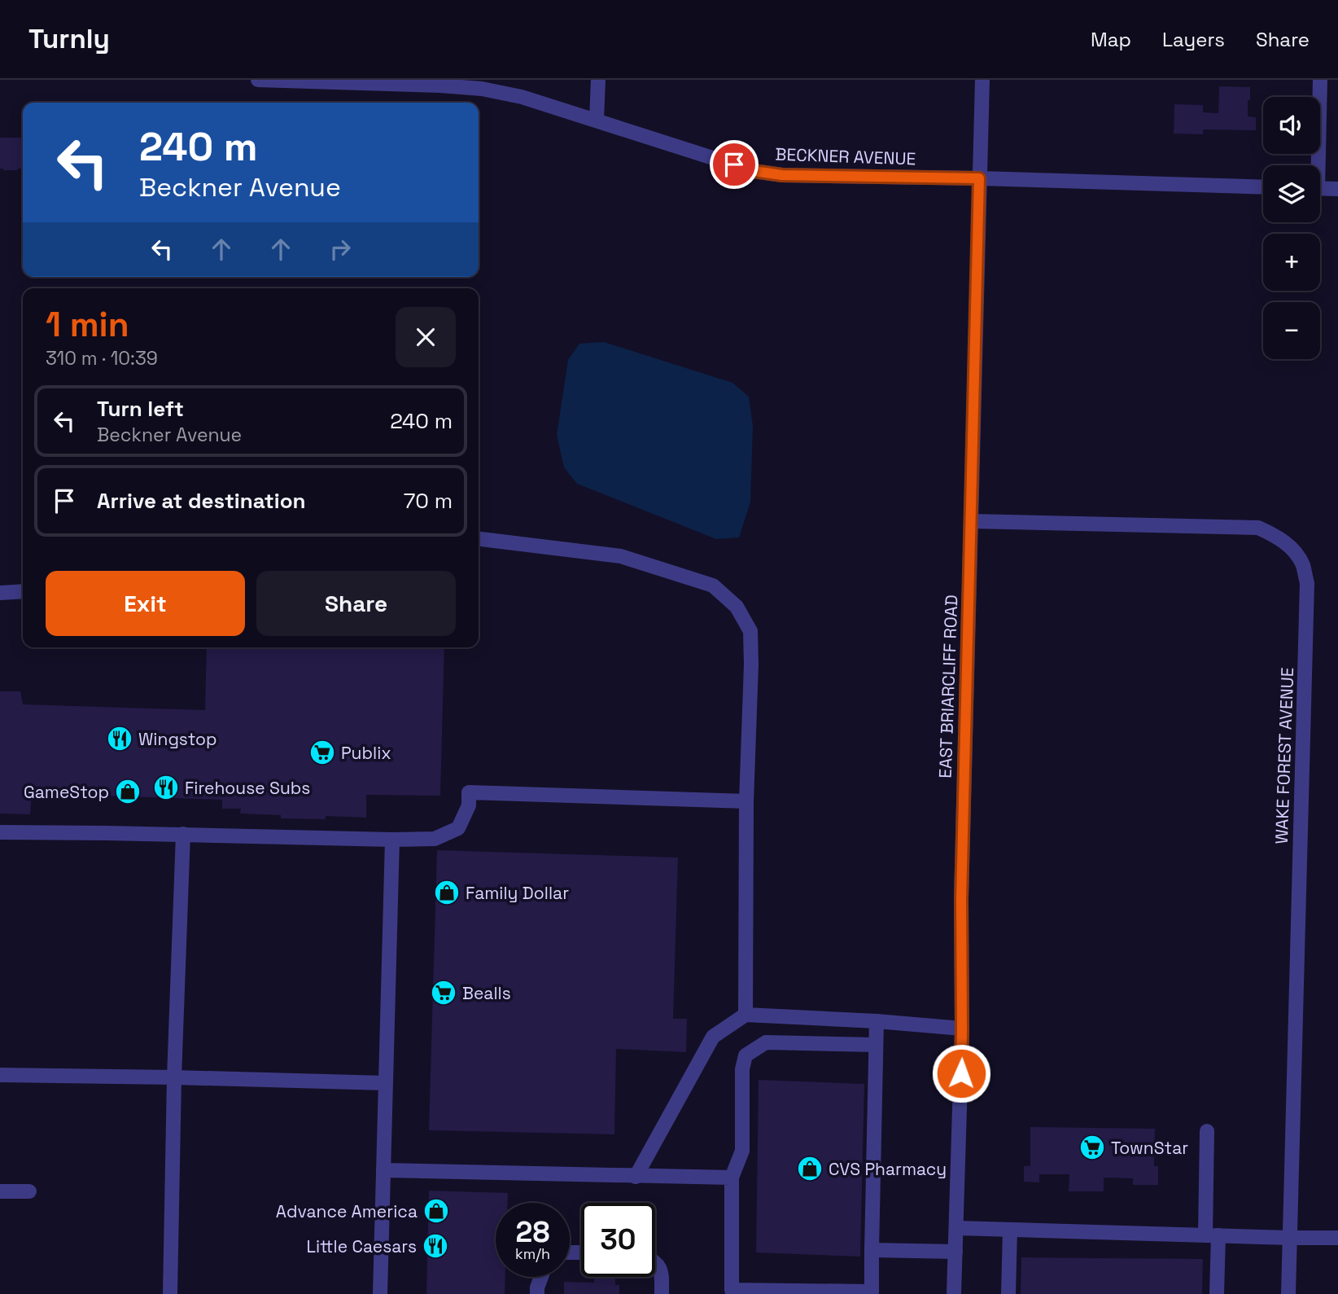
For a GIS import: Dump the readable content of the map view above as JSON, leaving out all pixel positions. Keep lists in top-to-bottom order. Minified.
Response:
{"streets":{"street":["BECKNER AVENUE","EAST BRIARCLIFF ROAD","WAKE FOREST AVENUE"]},"crossings":[["BECKNER AVENUE","EAST BRIARCLIFF ROAD"],["EAST BRIARCLIFF ROAD","WAKE FOREST AVENUE"]],"places":{"restaurant":["Wingstop","Firehouse Subs","Little Caesars"],"supermarket":["Publix","Bealls","TownStar"],"shop":["GameStop","Family Dollar","CVS Pharmacy","Advance America"]},"page":{"header":"Turnly","nav":["Map","Layers","Share"],"map_buttons":["+","−"],"turn":["240 m","Beckner Avenue"],"heading":["1 min","310 m · 10:39"],"list":[{"name":"Turn left","note":"Beckner Avenue","value":"240 m"},{"name":"Arrive at destination","value":"70 m"}],"buttons":["Exit","Share"],"speed":"28 km/h","limit":"30"}}
